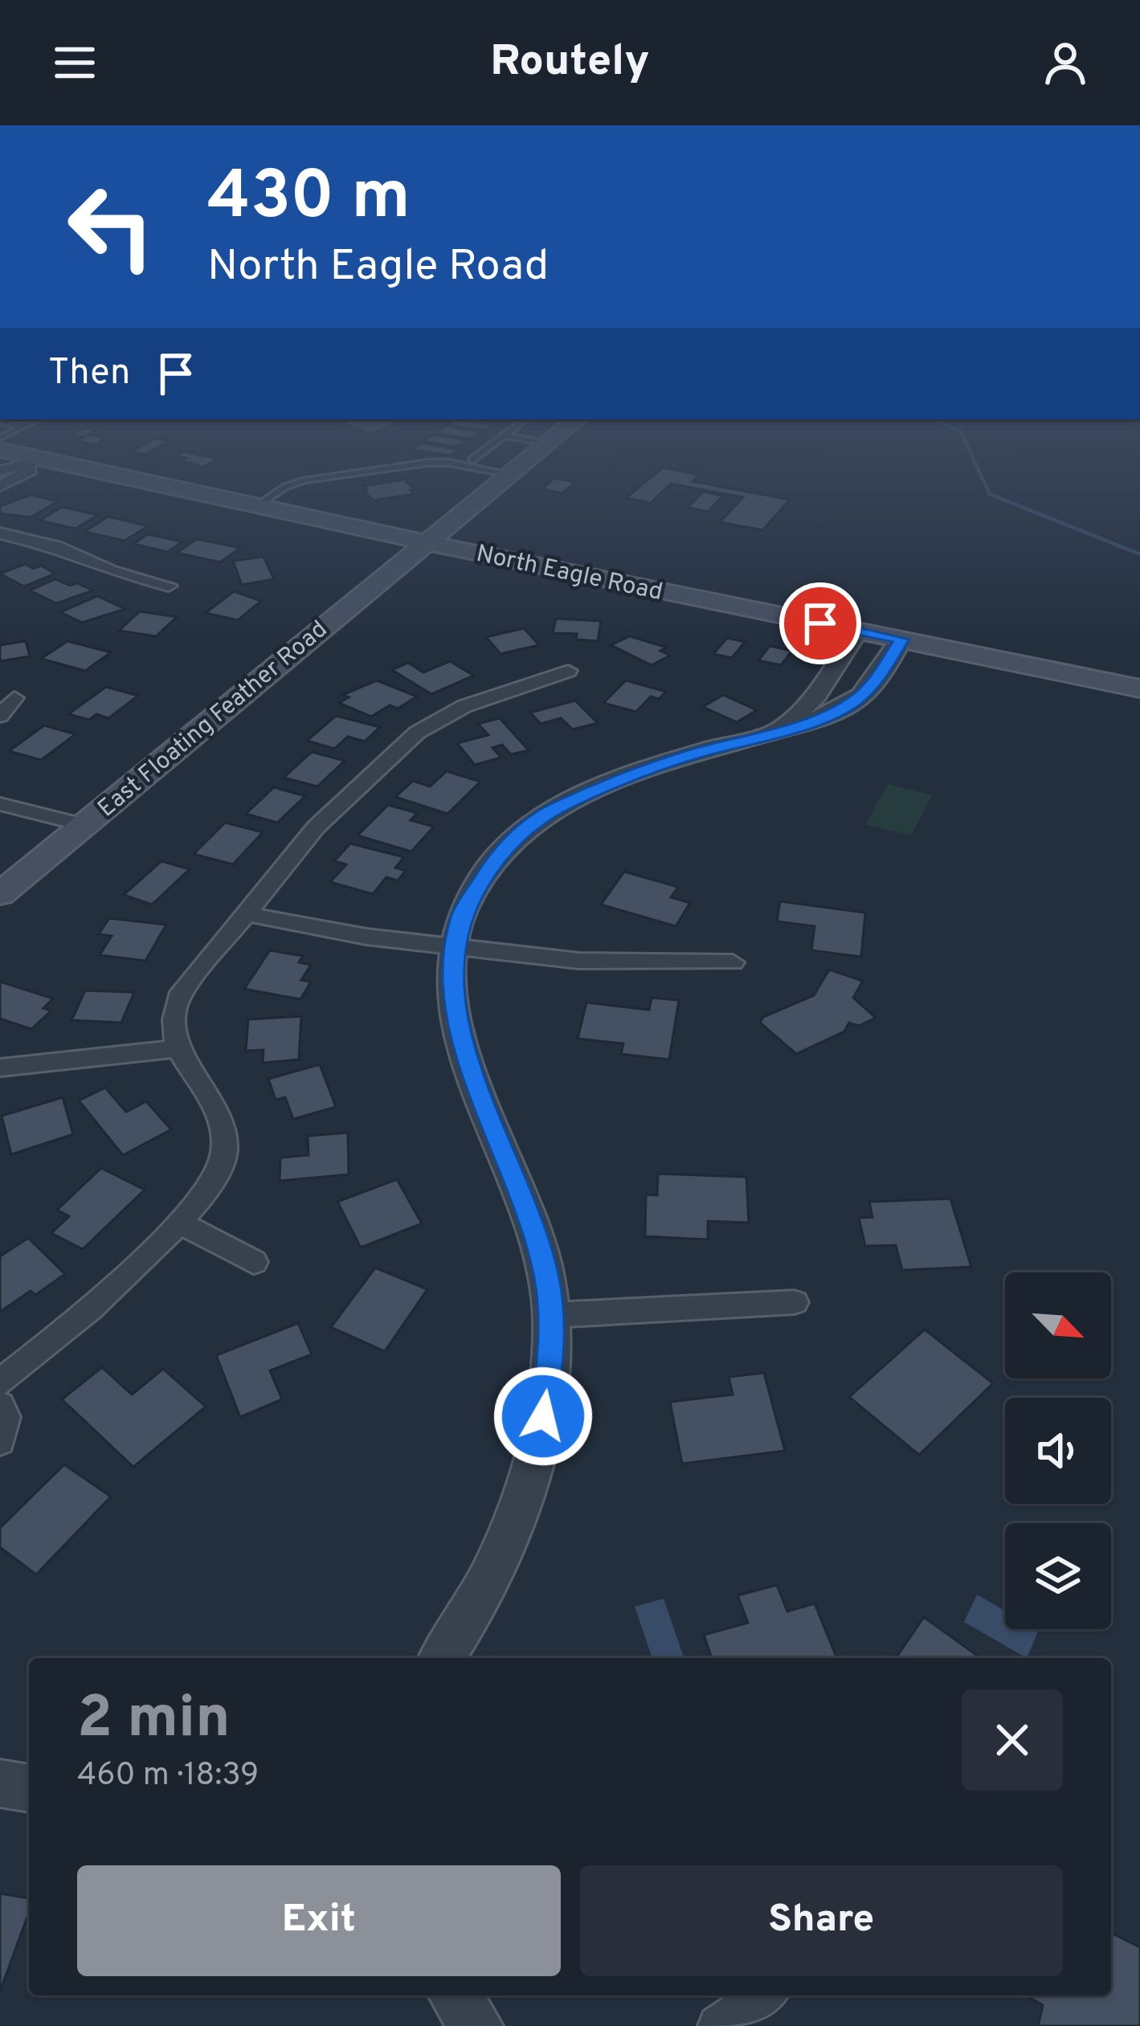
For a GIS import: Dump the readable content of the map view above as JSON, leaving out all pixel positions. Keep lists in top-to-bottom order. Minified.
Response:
{"streets":{"main road":["North Eagle Road","East Floating Feather Road"]},"crossings":[["North Eagle Road","East Floating Feather Road"]],"north":"bottom right","page":{"header":"Routely","turn":["430 m","North Eagle Road"],"then":"Then","heading":["2 min","460 m · 18:39"],"buttons":["Exit","Share"]}}
